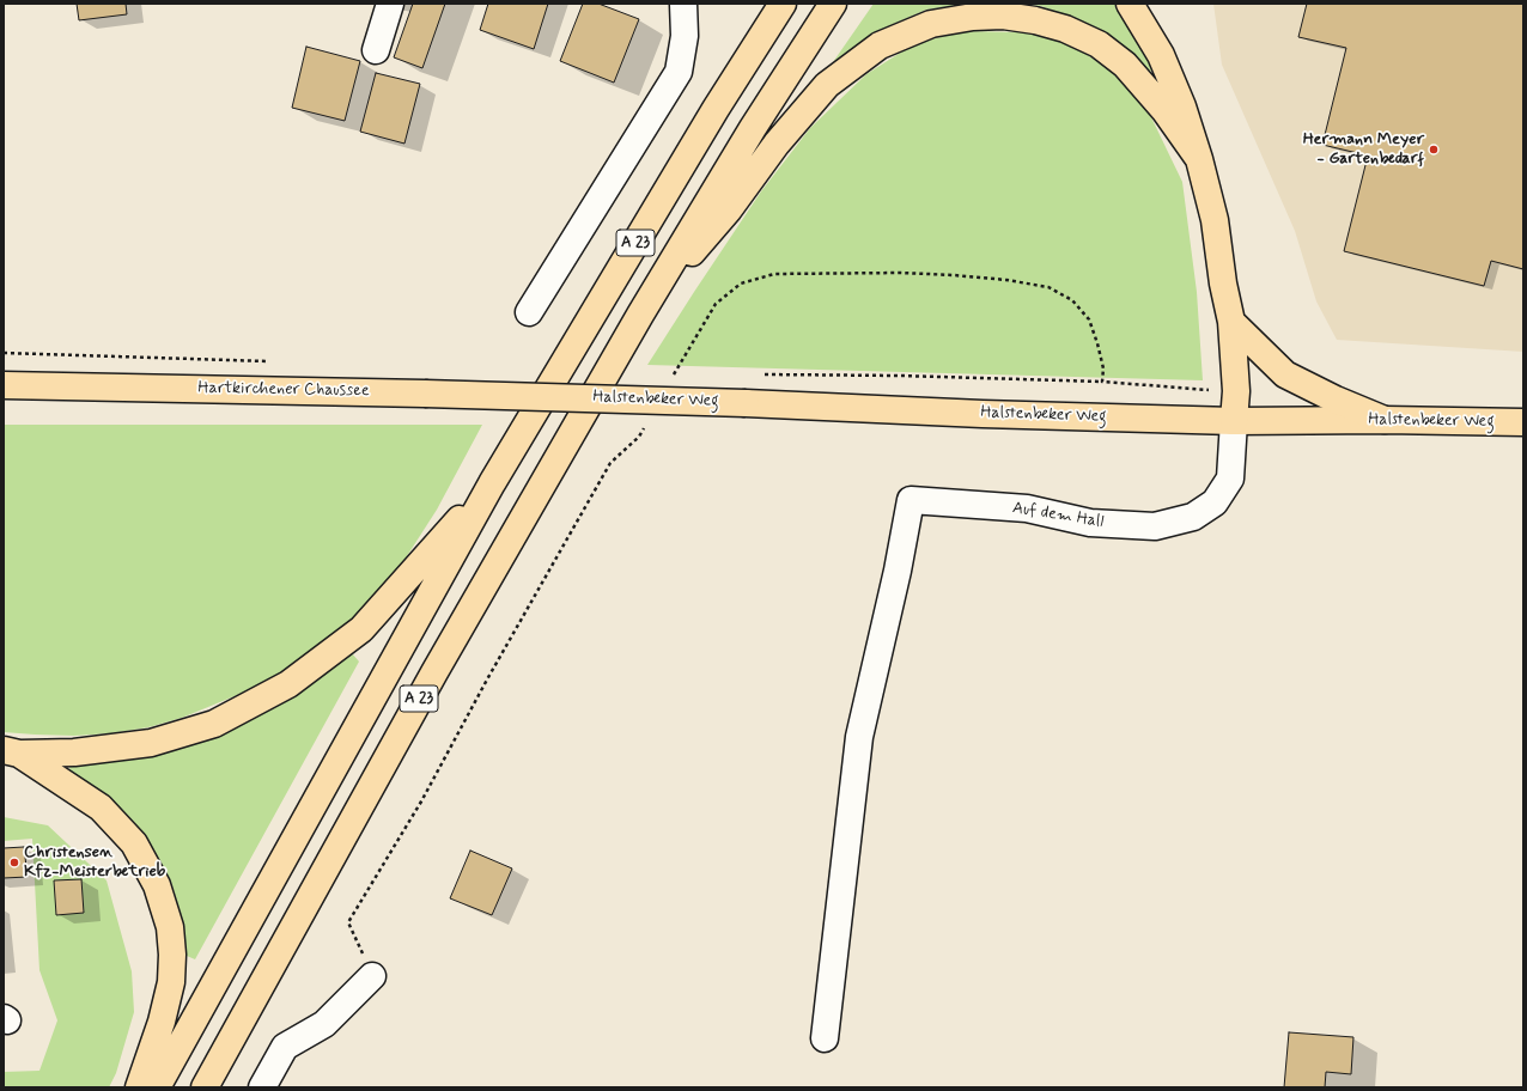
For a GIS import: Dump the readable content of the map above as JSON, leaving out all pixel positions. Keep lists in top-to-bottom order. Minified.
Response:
{"streets":{"main road":["A 23","Hartkirchener Chaussee","Halstenbeker Weg"],"street":["Auf dem Hall"]},"crossings":[["Hartkirchener Chaussee","Halstenbeker Weg"],["Halstenbeker Weg","Auf dem Hall"]],"places":["Hermann Meyer - Gartenbedarf","Christensen Kfz-Meisterbetrieb"]}
